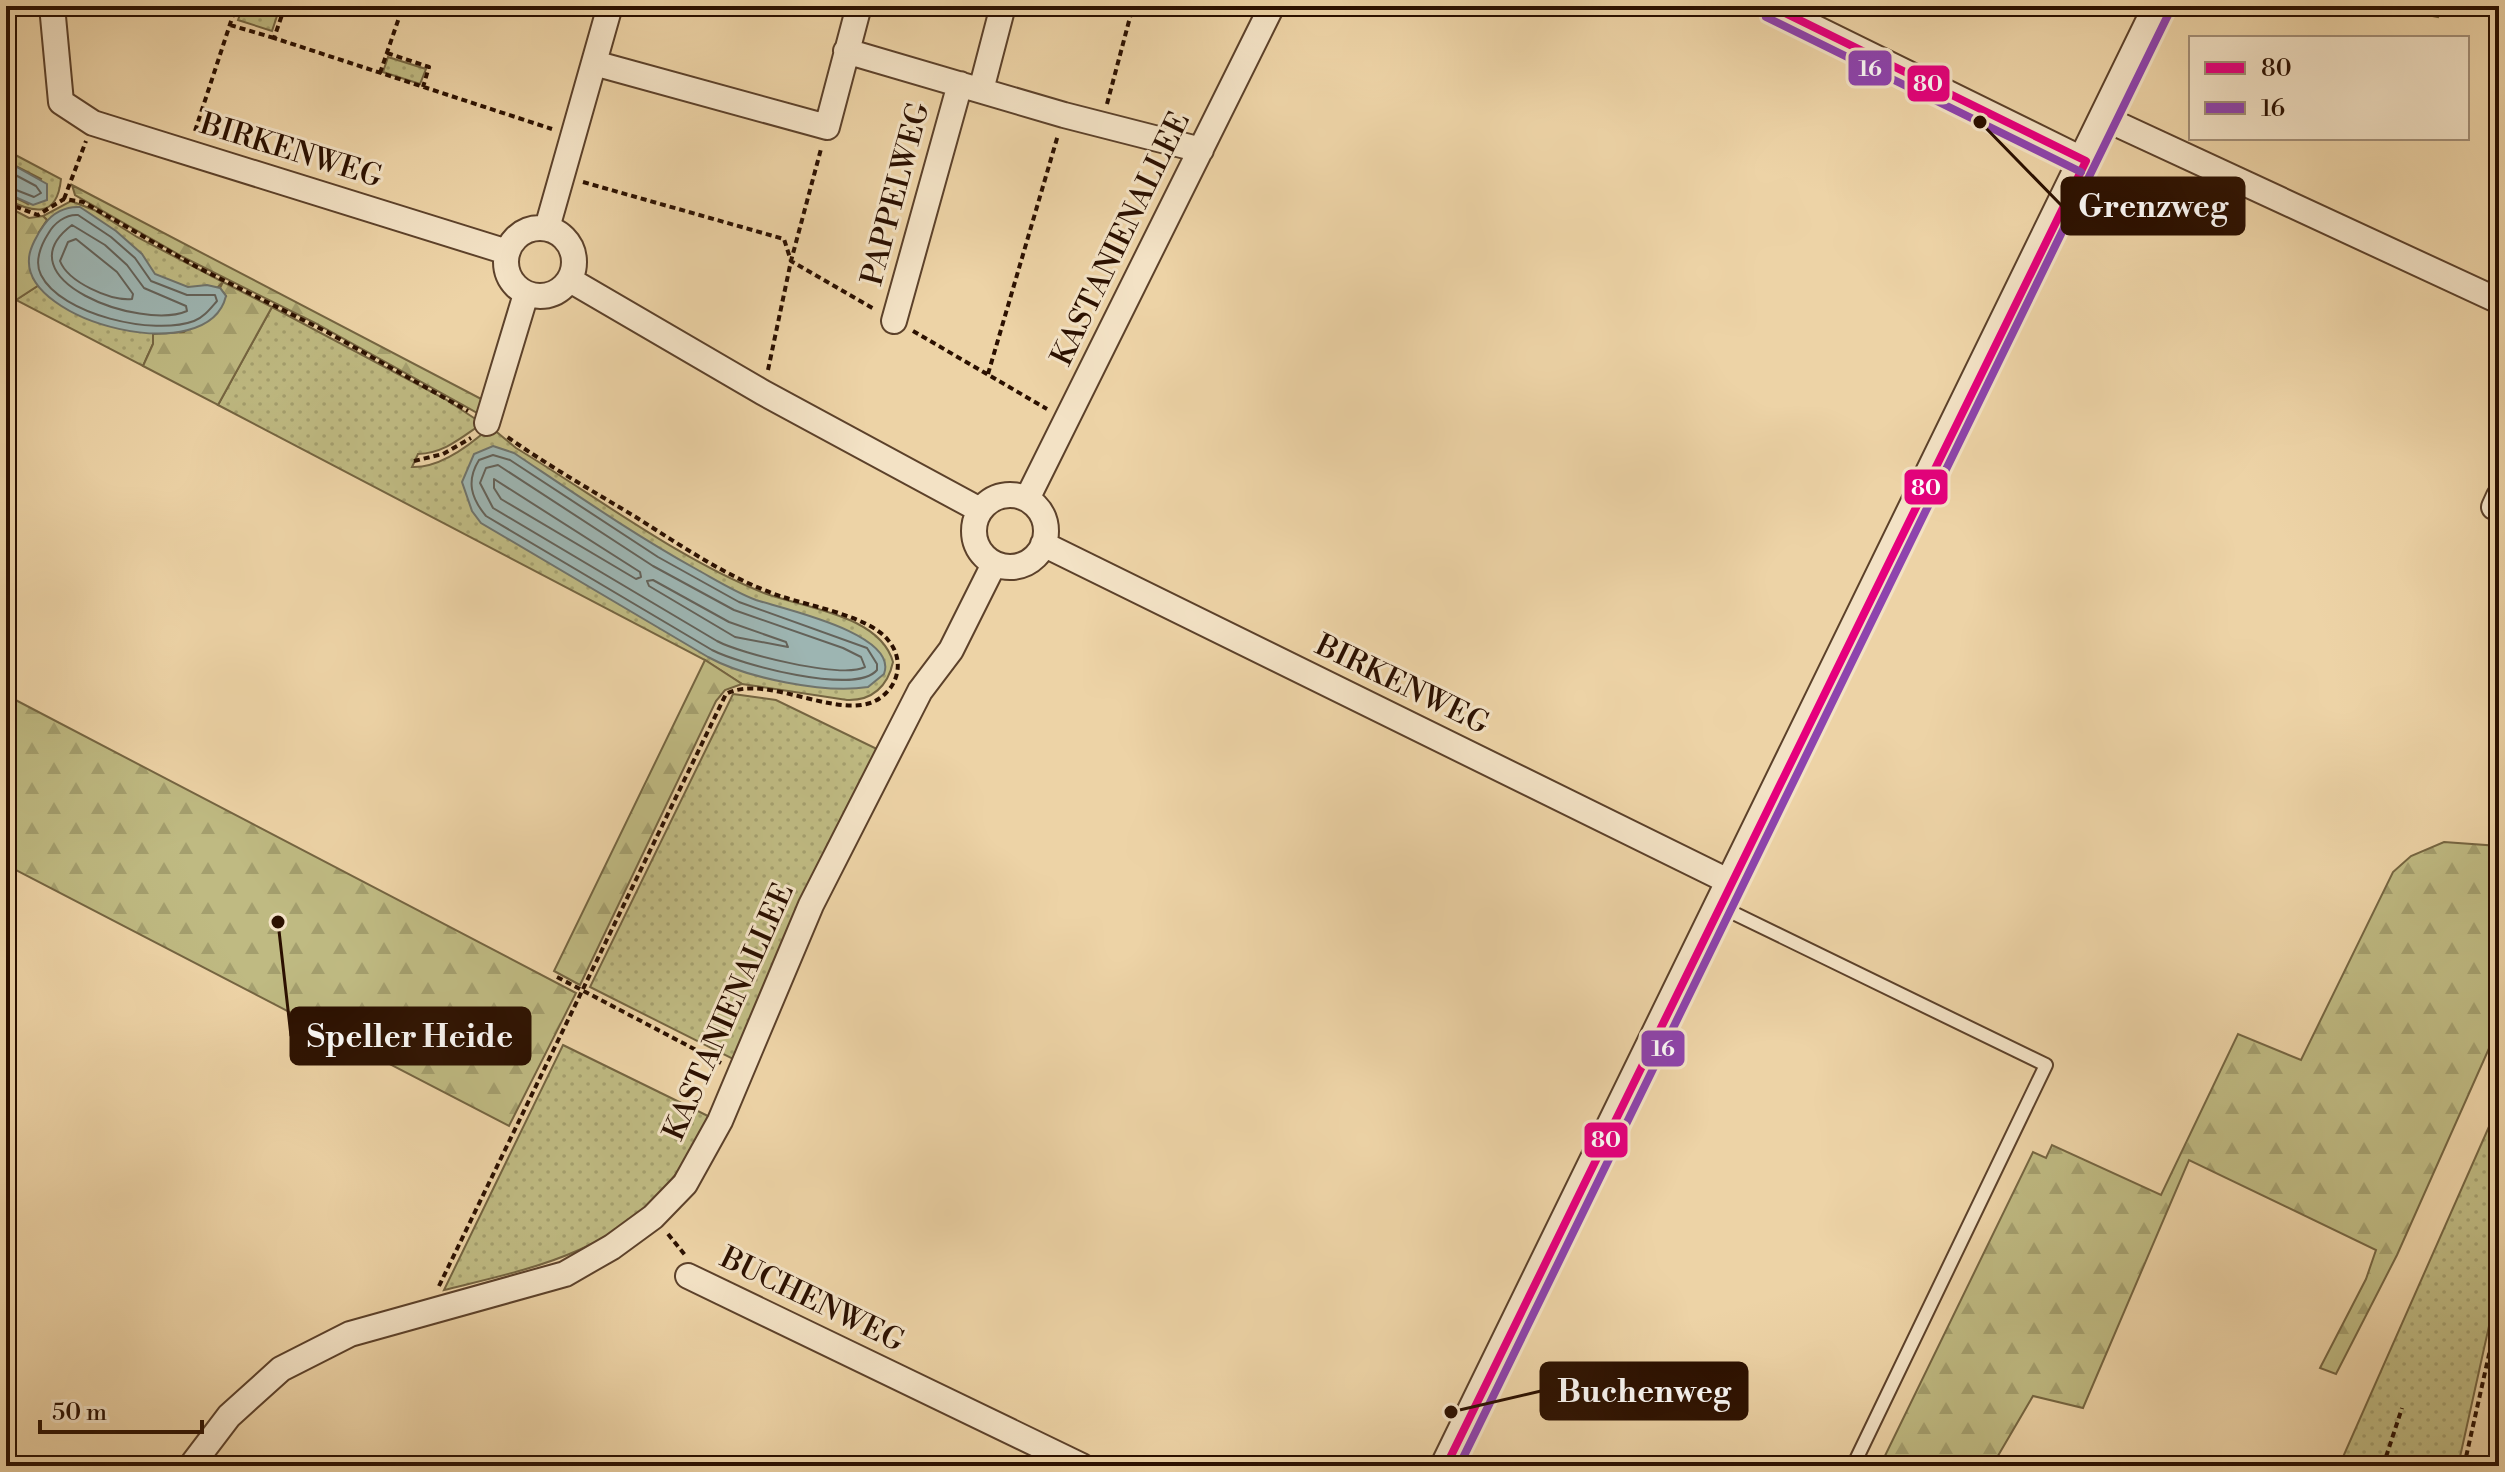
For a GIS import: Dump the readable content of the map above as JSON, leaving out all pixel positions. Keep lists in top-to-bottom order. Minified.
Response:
{"streets":{"street":["BIRKENWEG","PAPPELWEG","KASTANIENALLEE","BUCHENWEG"]},"crossings":[["BIRKENWEG","KASTANIENALLEE"],["PAPPELWEG","KASTANIENALLEE"]],"places":["Grenzweg","Speller Heide","Buchenweg"],"lines":["transit line 80","transit line 16"],"legend":["80","16"],"scale_bar":"50 m"}
